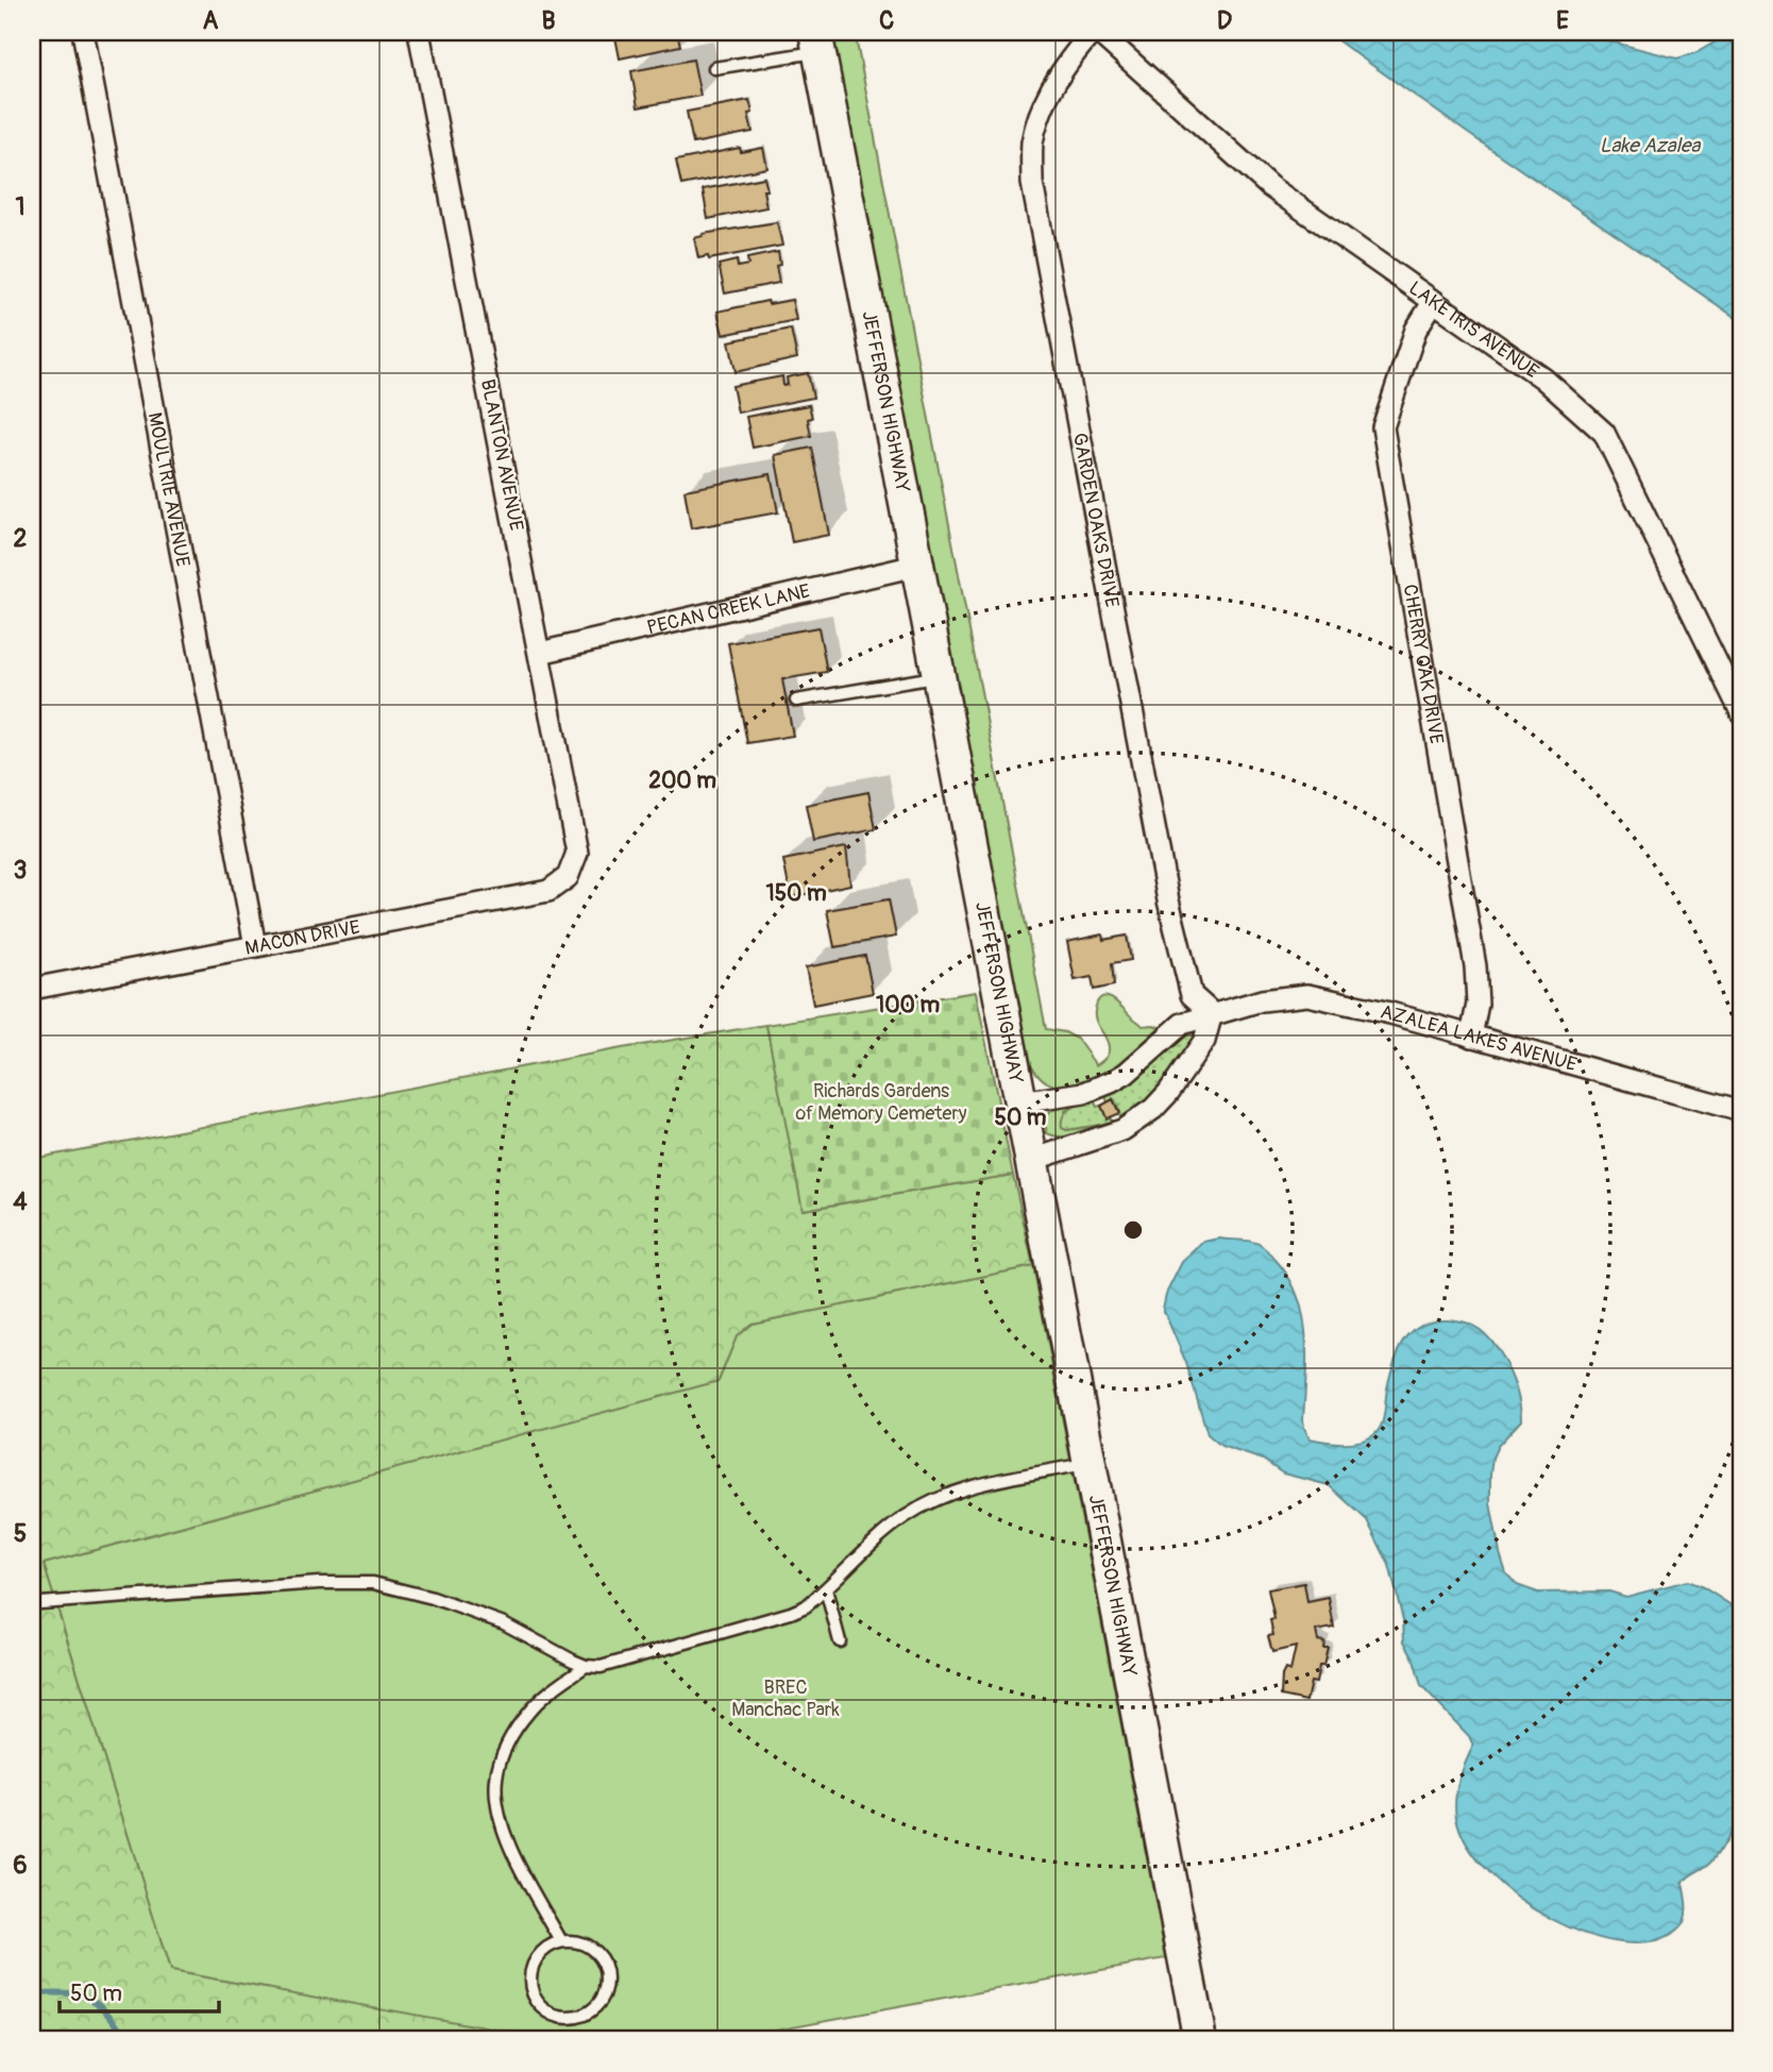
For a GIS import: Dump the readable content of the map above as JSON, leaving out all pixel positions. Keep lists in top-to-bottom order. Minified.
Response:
{"streets":{"main road":["JEFFERSON HIGHWAY"],"street":["LAKE IRIS AVENUE","BLANTON AVENUE","MOULTRIE AVENUE","GARDEN OAKS DRIVE","PECAN CREEK LANE","CHERRY OAK DRIVE","MACON DRIVE","AZALEA LAKES AVENUE"]},"crossings":[["LAKE IRIS AVENUE","GARDEN OAKS DRIVE"],["LAKE IRIS AVENUE","CHERRY OAK DRIVE"],["JEFFERSON HIGHWAY","PECAN CREEK LANE"],["JEFFERSON HIGHWAY","AZALEA LAKES AVENUE"],["BLANTON AVENUE","PECAN CREEK LANE"],["BLANTON AVENUE","MACON DRIVE"],["MOULTRIE AVENUE","MACON DRIVE"],["GARDEN OAKS DRIVE","AZALEA LAKES AVENUE"],["CHERRY OAK DRIVE","AZALEA LAKES AVENUE"]],"water":["Lake Azalea"],"parks":["Richards Gardens of Memory Cemetery","BREC Manchac Park"],"scale_bar":"50 m","grid":{"columns":["A","B","C","D","E"],"rows":["1","2","3","4","5","6"]},"rings":["200 m","150 m","100 m","50 m"]}
